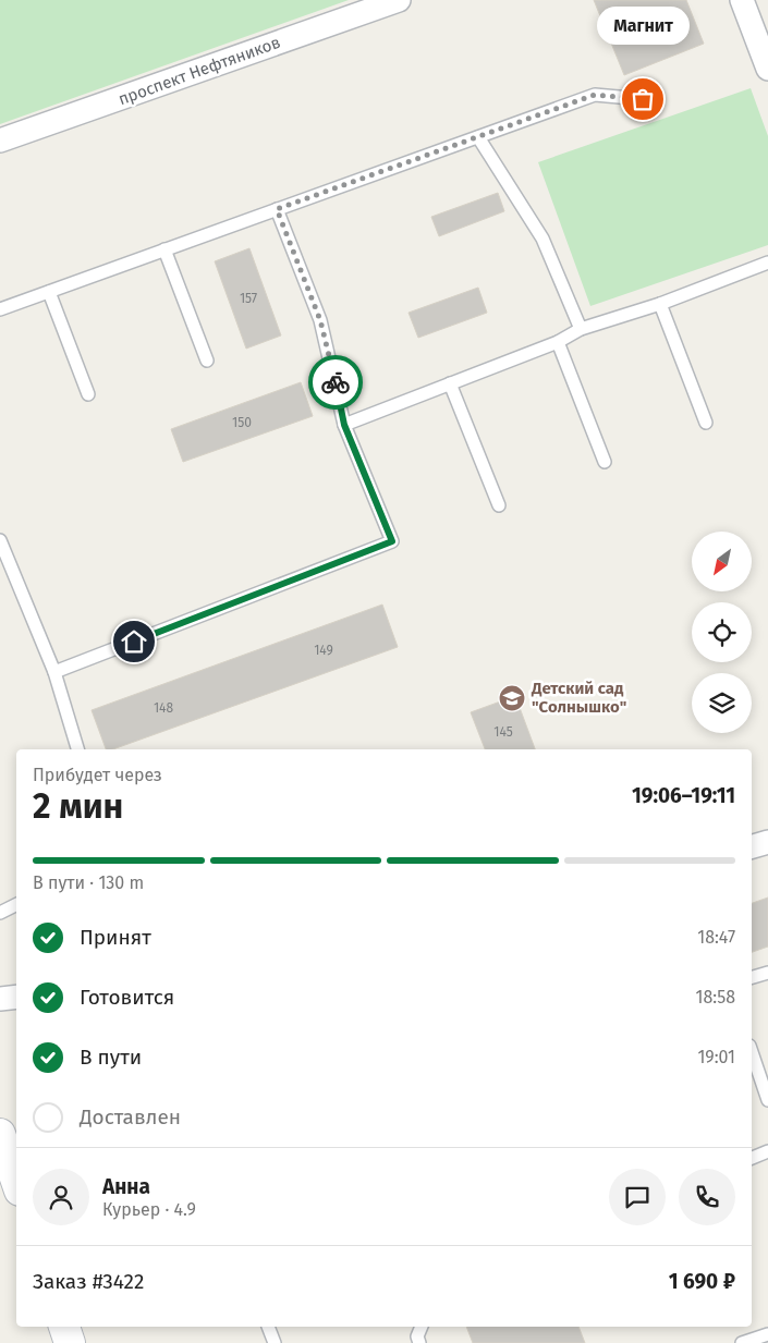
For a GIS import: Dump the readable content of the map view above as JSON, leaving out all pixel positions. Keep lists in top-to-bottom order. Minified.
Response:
{"streets":{"street":["проспект Нефтяников"]},"places":{"other":["Магнит"],"school or university":["Детский сад \"Солнышко\""]},"house_numbers":["157","150","149","148","145"],"north":"bottom left","page":{"bubble":"Магнит","heading":["2 мин","Прибудет через","19:06–19:11"],"panel":["Анна","Курьер · 4.9","Заказ #3422","1 690 ₽"],"bar":"В пути · 130 m","list":[["Принят","18:47"],["Готовится","18:58"],["В пути","19:01"],"Доставлен"]}}
